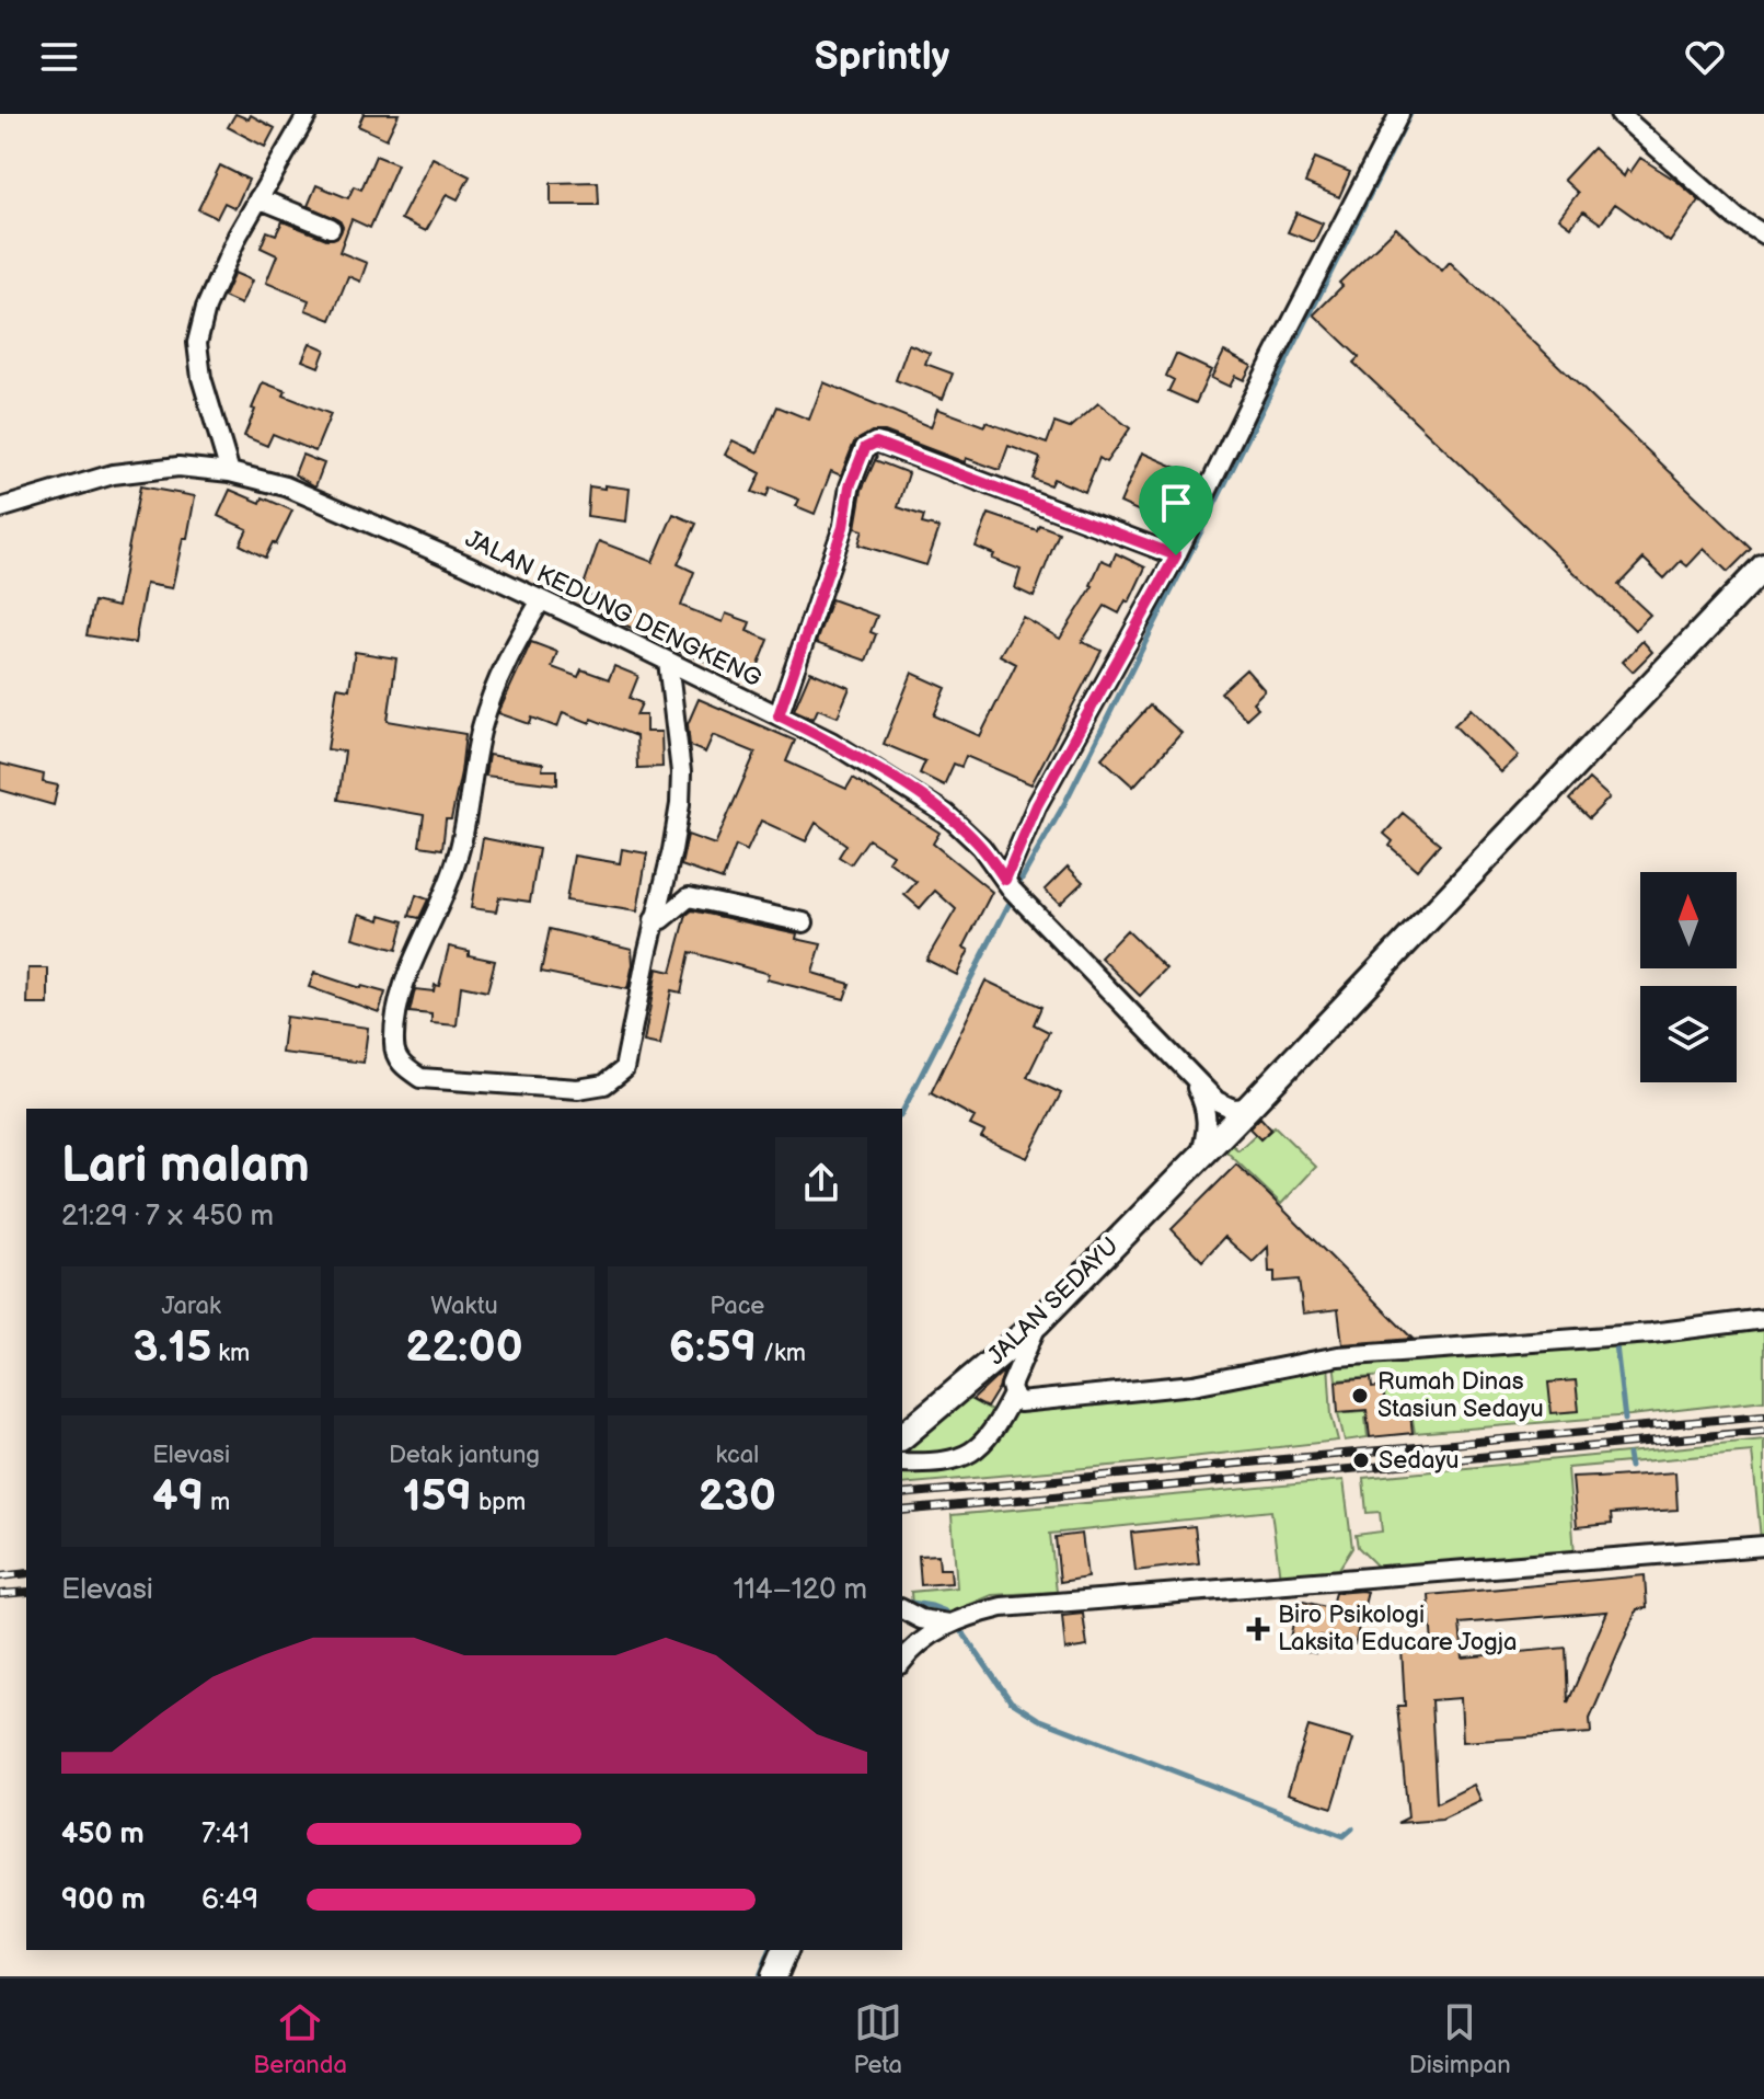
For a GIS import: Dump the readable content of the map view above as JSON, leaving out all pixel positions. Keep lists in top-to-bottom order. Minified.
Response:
{"streets":{"street":["JALAN KEDUNG DENGKENG","JALAN SEDAYU"]},"crossings":[["JALAN KEDUNG DENGKENG","JALAN SEDAYU"]],"places":{"other":["Rumah Dinas Stasiun Sedayu","Sedayu"],"health":["Biro Psikologi Laksita Educare Jogja"]},"north":"top","page":{"header":"Sprintly","heading":["Lari malam","21:29 · 7 × 450 m"],"stats":[["Jarak","3.15 km"],["Waktu","22:00"],["Pace","6:59 /km"],["Elevasi","49 m"],["Detak jantung","159 bpm"],["kcal","230"]],"chart":["Elevasi","114–120 m"],"list":[{"name":"450 m","note":"7:41"},{"name":"900 m","note":"6:49"}],"tabs":["Beranda","Peta","Disimpan"]}}
